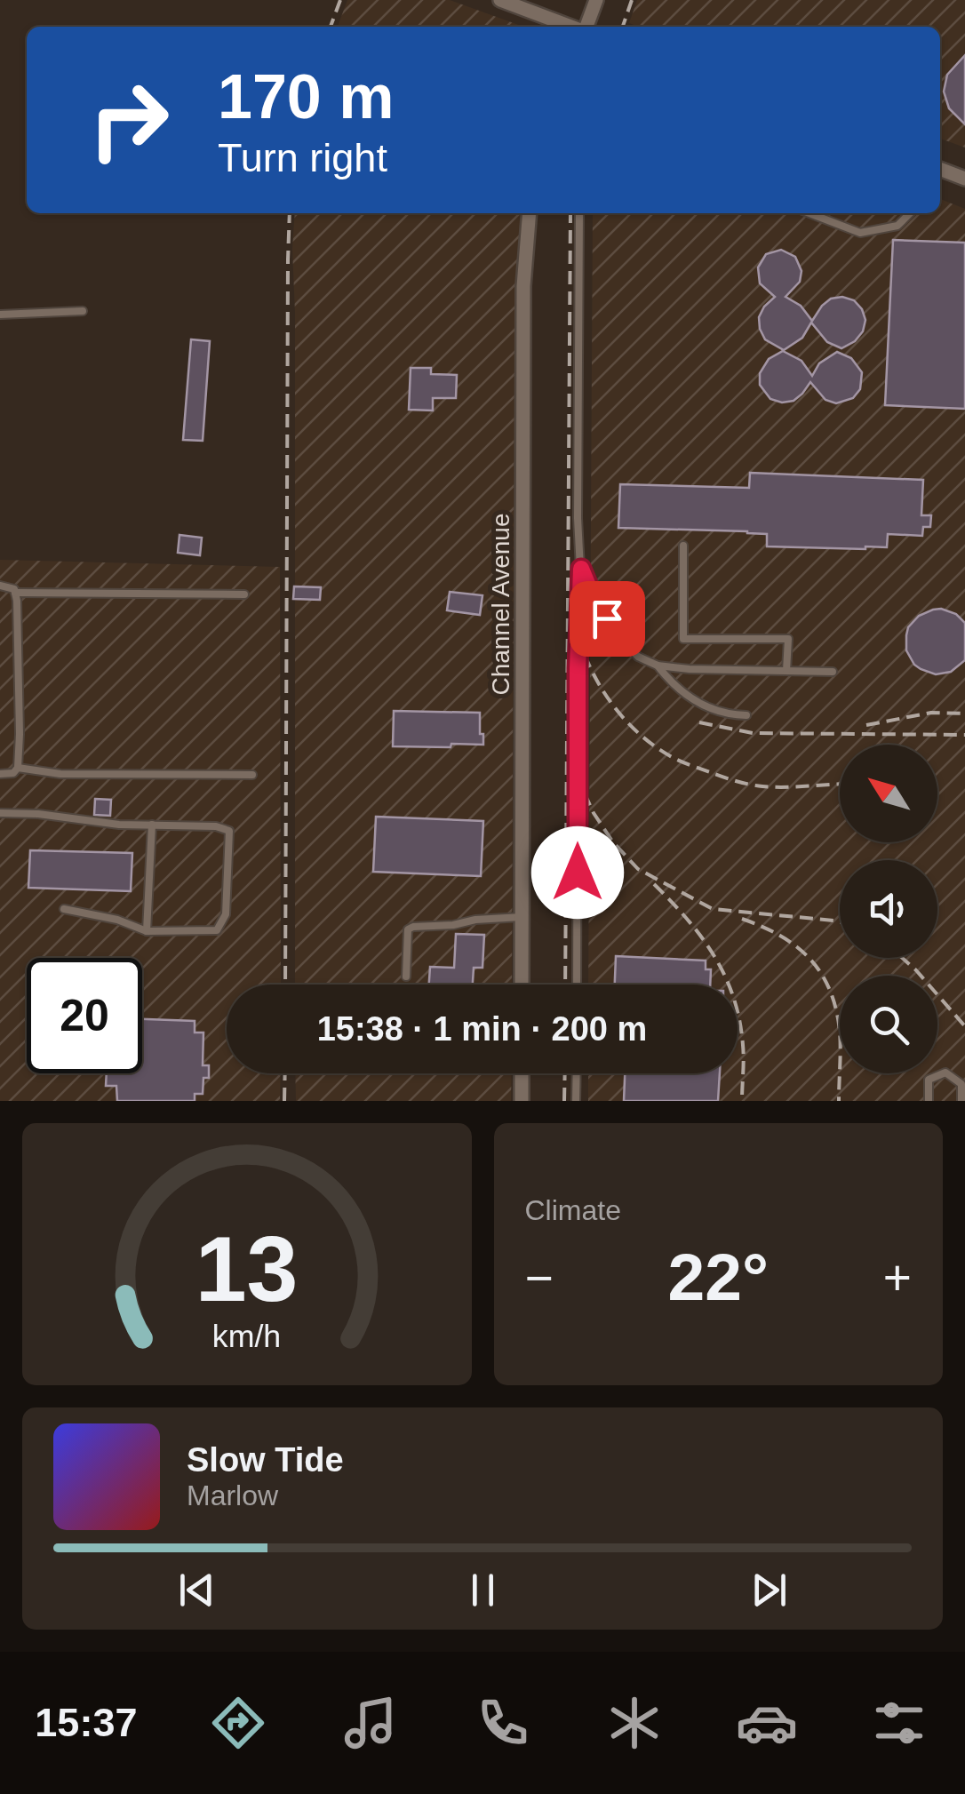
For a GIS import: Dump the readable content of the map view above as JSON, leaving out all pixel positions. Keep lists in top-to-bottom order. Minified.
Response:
{"streets":{"street":["Channel Avenue"]},"north":"top left","page":{"turn":["170 m","Turn right"],"limit":"20","trip":"15:38 · 1 min · 200 m","tile":"Climate","heat":["−","22°","+"],"song":["Slow Tide","Marlow"],"tabs":"15:37","gauge":["13","km/h"]}}
